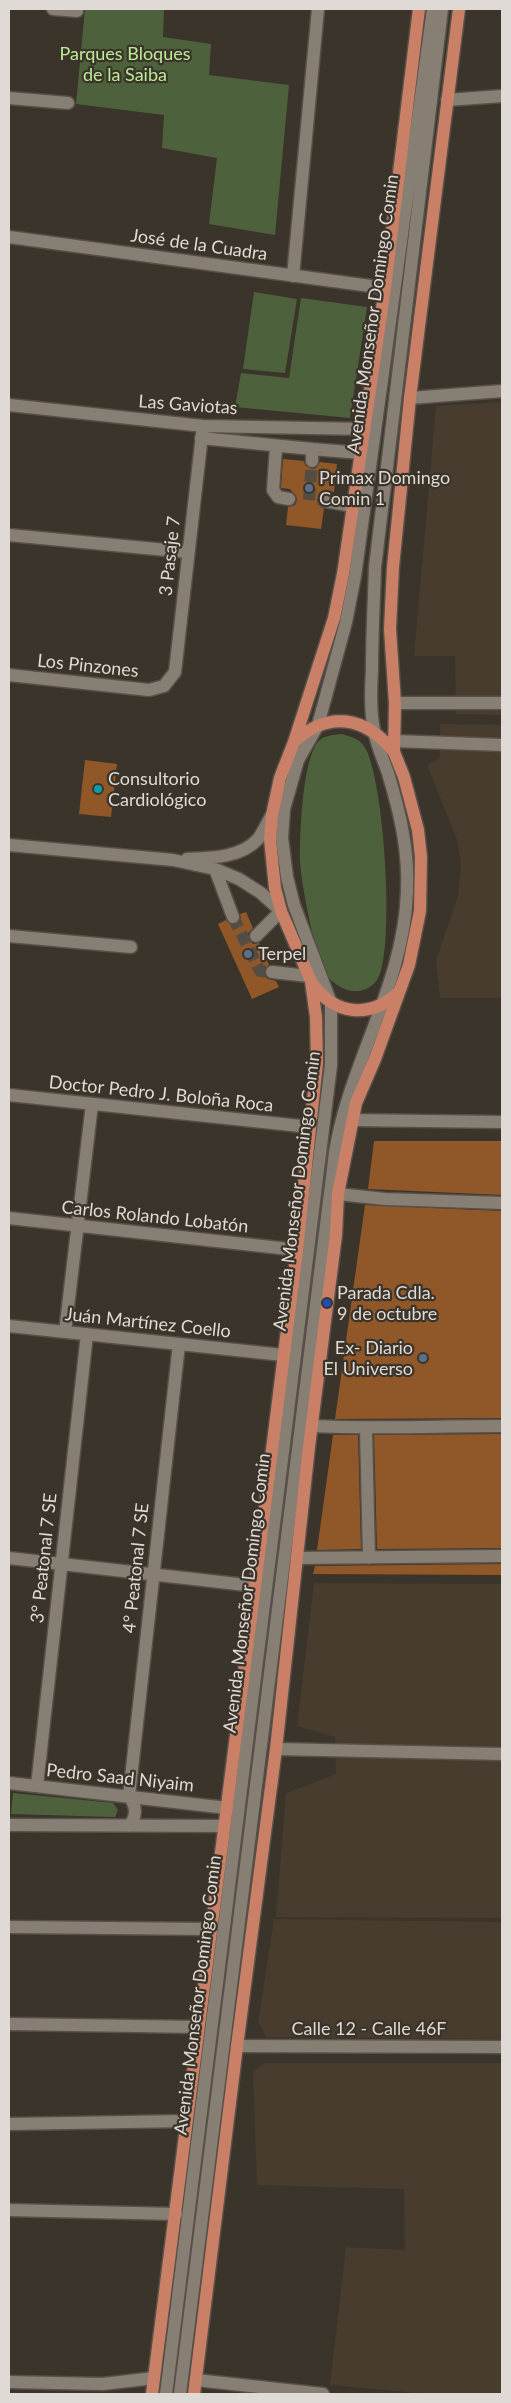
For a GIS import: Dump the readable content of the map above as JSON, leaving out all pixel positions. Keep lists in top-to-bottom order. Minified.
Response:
{"streets":{"main road":["Avenida Monseñor Domingo Comin"],"street":["José de la Cuadra","Las Gaviotas","3 Pasaje 7","Los Pinzones","Doctor Pedro J. Boloña Roca","Carlos Rolando Lobatón","Juán Martínez Coello","3° Peatonal 7 SE","4° Peatonal 7 SE","Pedro Saad Niyaim","Calle 12 - Calle 46F"]},"crossings":[["José de la Cuadra","Avenida Monseñor Domingo Comin"],["Avenida Monseñor Domingo Comin","Las Gaviotas"],["Avenida Monseñor Domingo Comin","Doctor Pedro J. Boloña Roca"],["Avenida Monseñor Domingo Comin","Carlos Rolando Lobatón"],["Avenida Monseñor Domingo Comin","Juán Martínez Coello"],["Avenida Monseñor Domingo Comin","Pedro Saad Niyaim"],["Las Gaviotas","3 Pasaje 7"],["3 Pasaje 7","Los Pinzones"],["Juán Martínez Coello","3° Peatonal 7 SE"],["Juán Martínez Coello","4° Peatonal 7 SE"],["3° Peatonal 7 SE","Pedro Saad Niyaim"],["4° Peatonal 7 SE","Pedro Saad Niyaim"]],"parks":["Parques Bloques de la Saiba"],"places":["Primax Domingo Comin 1","Consultorio Cardiológico","Terpel","Parada Cdla. 9 de octubre","Ex- Diario El Universo"]}
